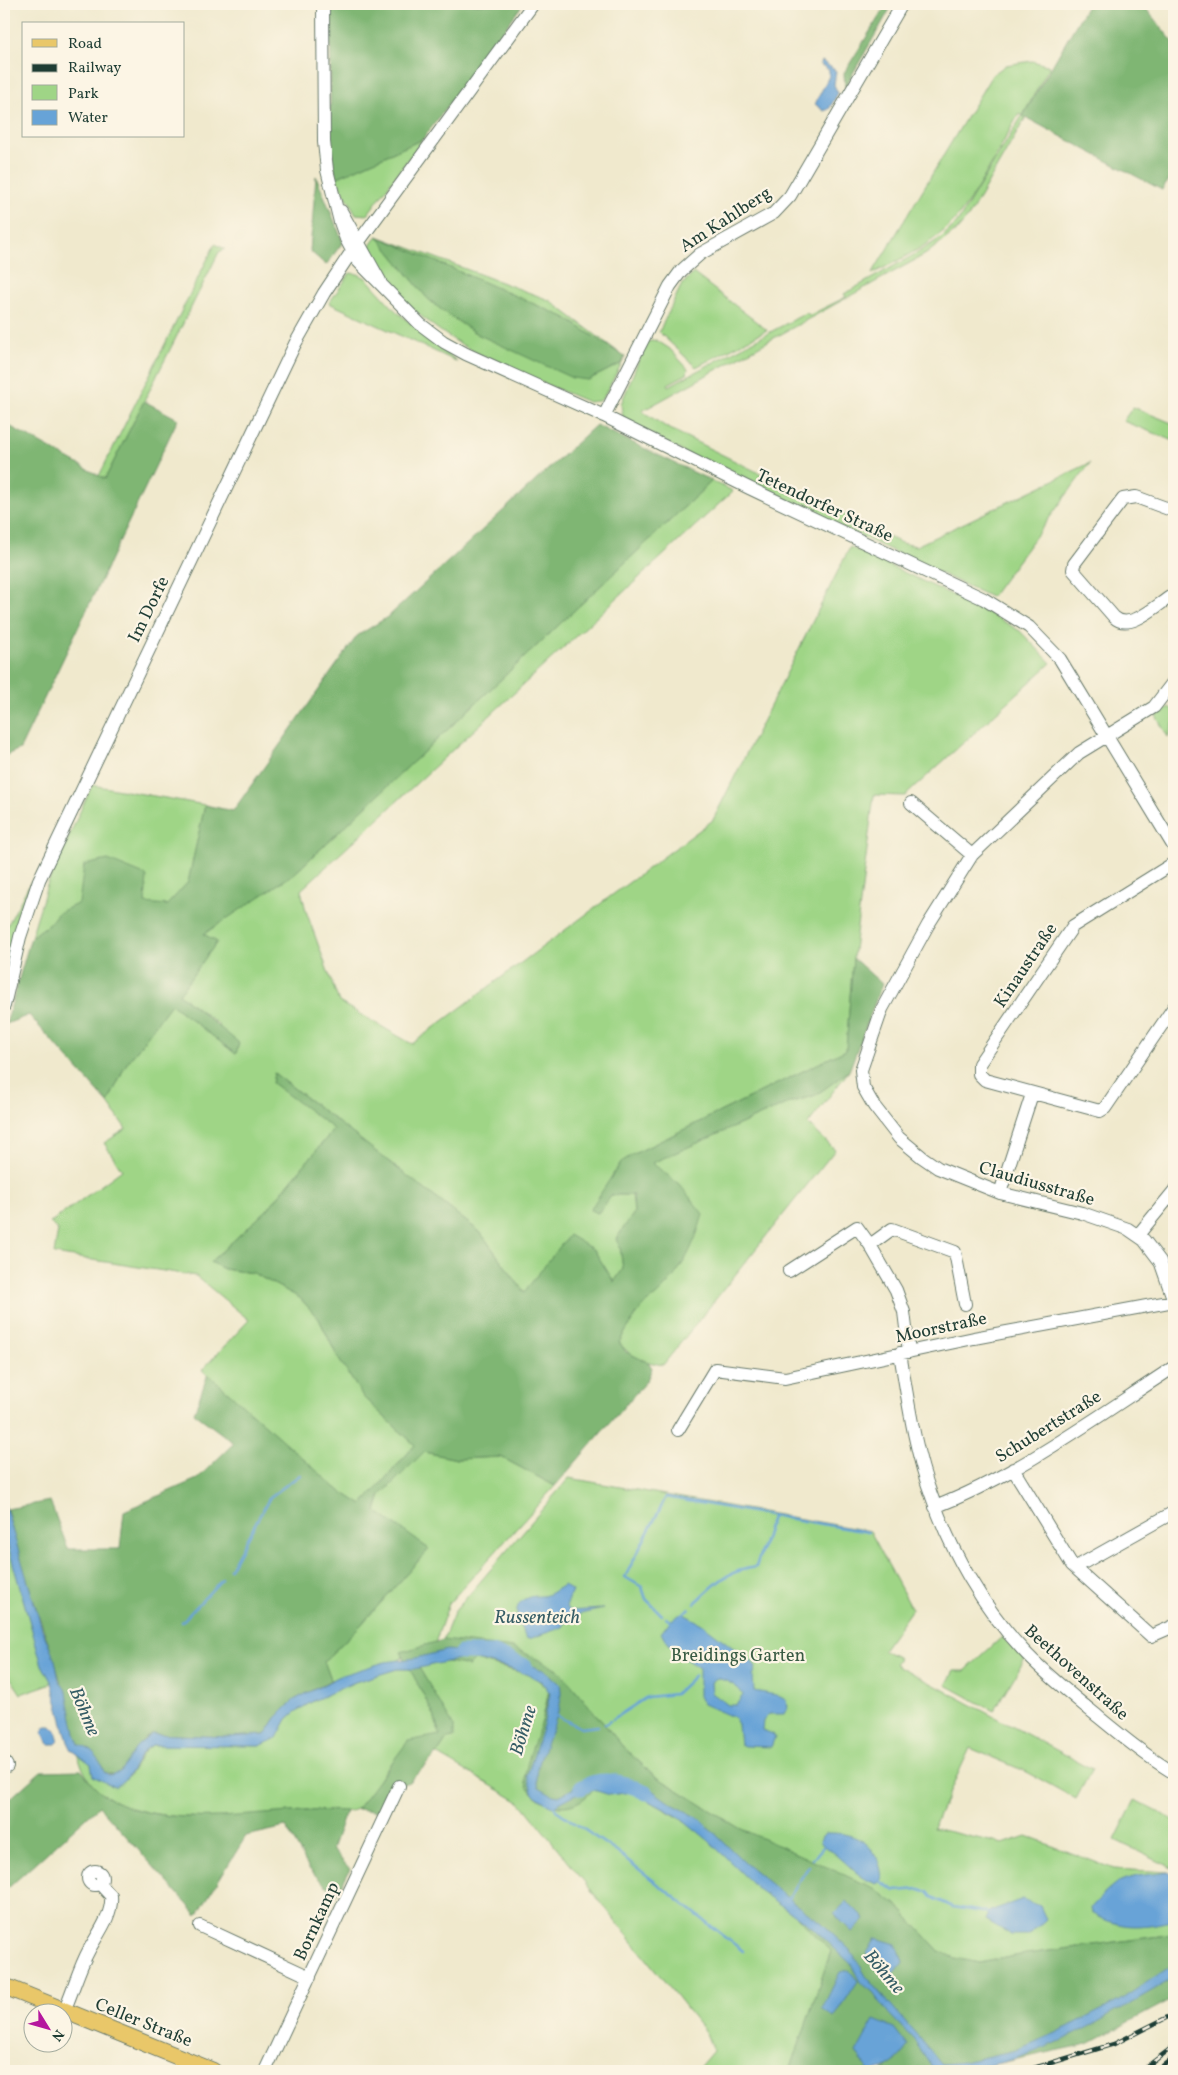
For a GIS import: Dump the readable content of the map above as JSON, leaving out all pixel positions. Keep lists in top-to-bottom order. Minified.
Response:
{"streets":{"main road":["Celler Straße"],"street":["Am Kahlberg","Tetendorfer Straße","Im Dorfe","Kinaustraße","Claudiusstraße","Moorstraße","Schubertstraße","Beethovenstraße","Bornkamp"]},"crossings":[["Am Kahlberg","Tetendorfer Straße"],["Tetendorfer Straße","Im Dorfe"],["Tetendorfer Straße","Claudiusstraße"],["Claudiusstraße","Moorstraße"],["Moorstraße","Beethovenstraße"],["Schubertstraße","Beethovenstraße"]],"water":["Russenteich","Böhme"],"parks":["Breidings Garten"],"legend":["Road","Railway","Park","Water"],"north":"bottom right"}
